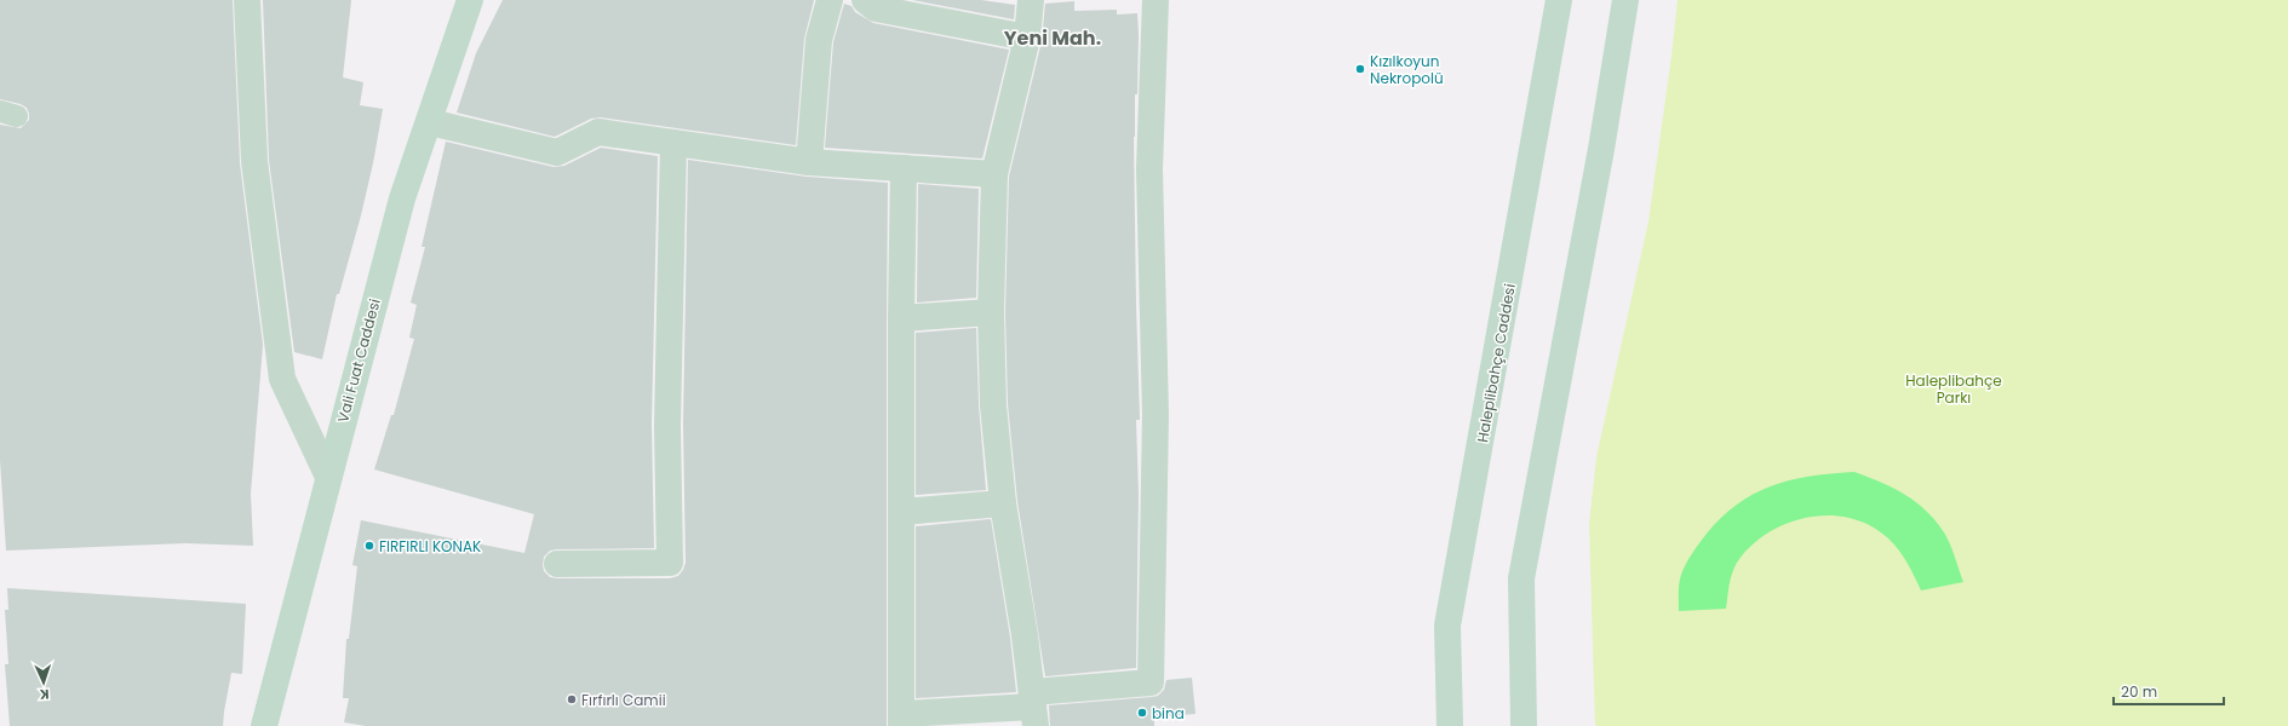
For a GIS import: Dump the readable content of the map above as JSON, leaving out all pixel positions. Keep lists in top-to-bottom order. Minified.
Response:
{"streets":{"main road":["Vali Fuat Caddesi","Haleplibahçe Caddesi"]},"districts":["Yeni Mah."],"parks":["Haleplibahçe Parkı"],"places":["Kızılkoyun Nekropolü","FIRFIRLI KONAK","Fırfırlı Camii","bina"],"scale_bar":"20 m","north":"bottom"}
